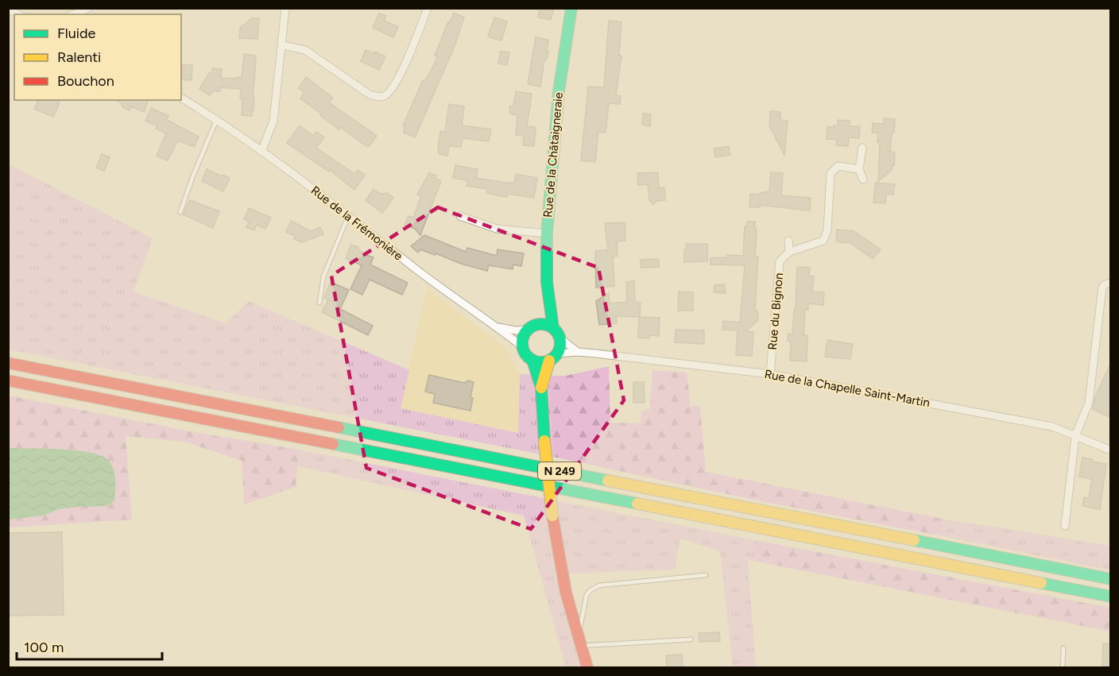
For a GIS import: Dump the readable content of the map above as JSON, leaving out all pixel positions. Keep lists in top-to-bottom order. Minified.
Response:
{"streets":{"main road":["Rue de la Châtaigneraie","N 249"],"street":["Rue de la Frémonière","Rue du Bignon","Rue de la Chapelle Saint-Martin"]},"crossings":[["Rue de la Châtaigneraie","Rue de la Frémonière"],["Rue de la Châtaigneraie","Rue de la Chapelle Saint-Martin"],["Rue de la Frémonière","Rue de la Chapelle Saint-Martin"],["Rue du Bignon","Rue de la Chapelle Saint-Martin"]],"legend":["Fluide","Ralenti","Bouchon"],"scale_bar":"100 m"}
